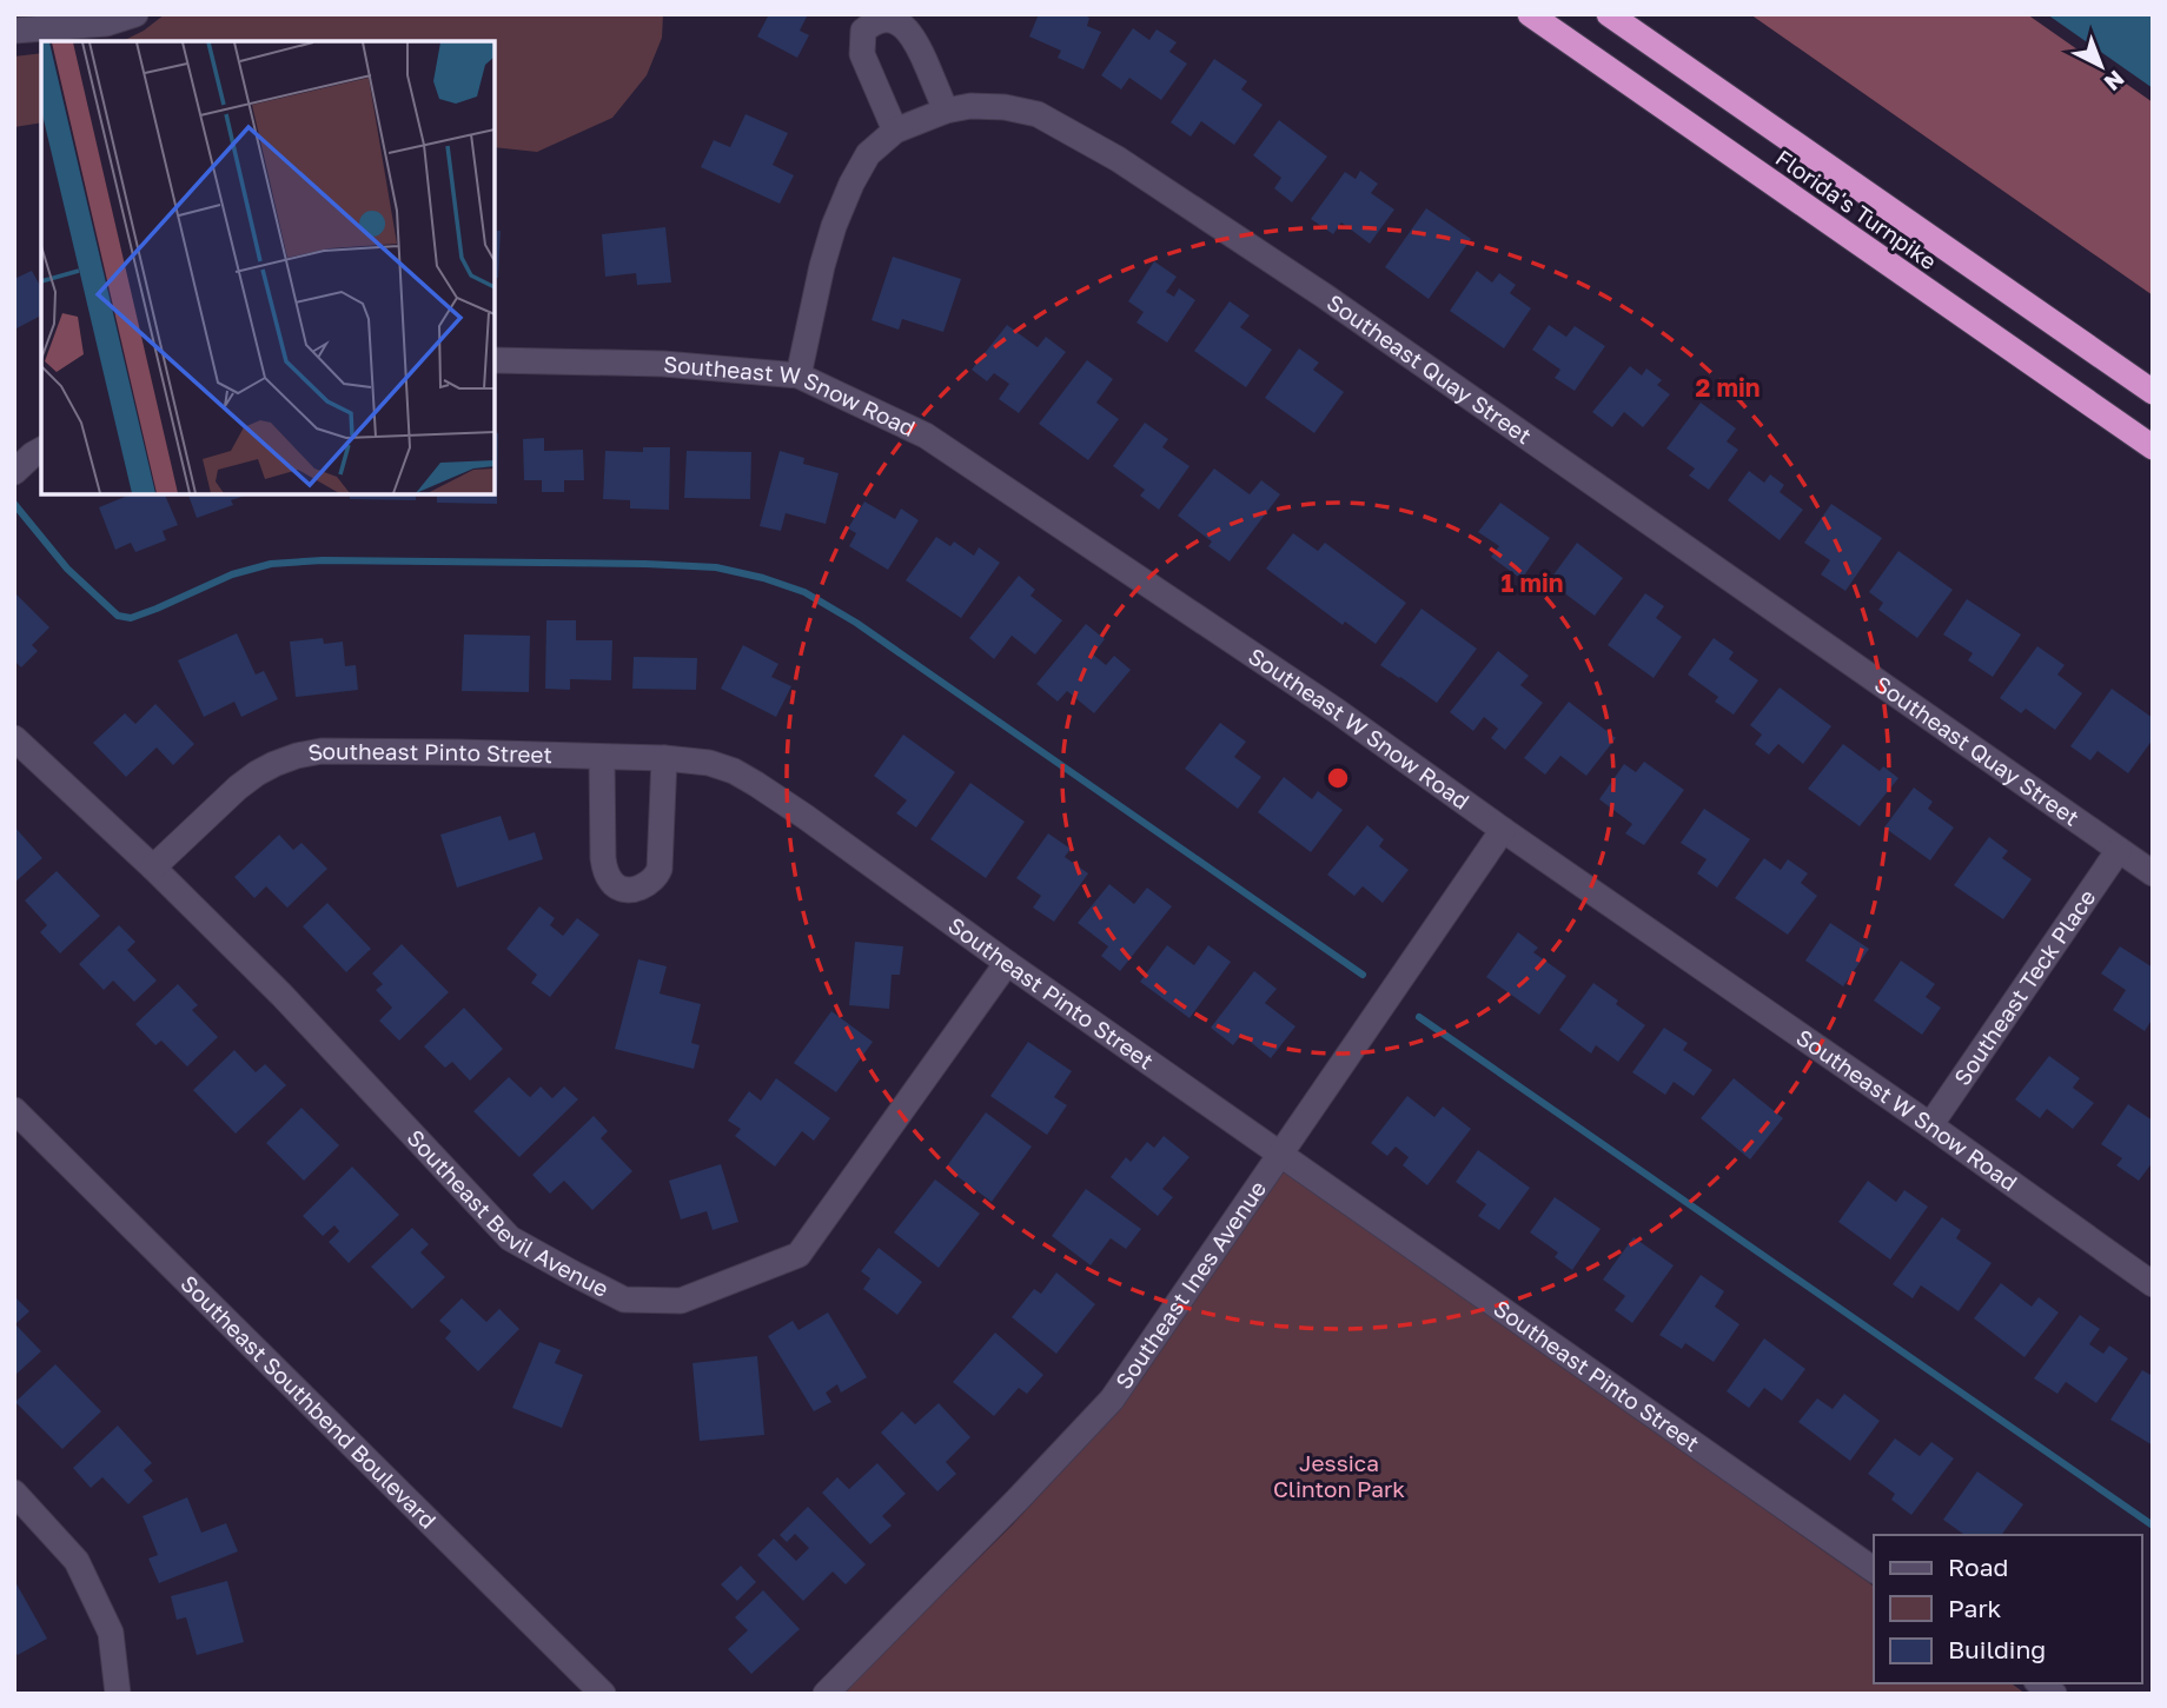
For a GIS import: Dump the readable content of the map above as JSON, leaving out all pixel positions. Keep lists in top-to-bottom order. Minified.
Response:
{"streets":{"highway":["Florida's Turnpike"],"street":["Southeast Quay Street","Southeast W Snow Road","Southeast Pinto Street","Southeast Teck Place","Southeast Bevil Avenue","Southeast Ines Avenue","Southeast Southbend Boulevard"]},"crossings":[["Southeast Quay Street","Southeast W Snow Road"],["Southeast Quay Street","Southeast Teck Place"],["Southeast W Snow Road","Southeast Teck Place"],["Southeast W Snow Road","Southeast Ines Avenue"],["Southeast Pinto Street","Southeast Bevil Avenue"],["Southeast Pinto Street","Southeast Ines Avenue"]],"parks":["Jessica Clinton Park"],"legend":["Road","Park","Building"],"north":"bottom right","rings":["2 min","1 min"]}
